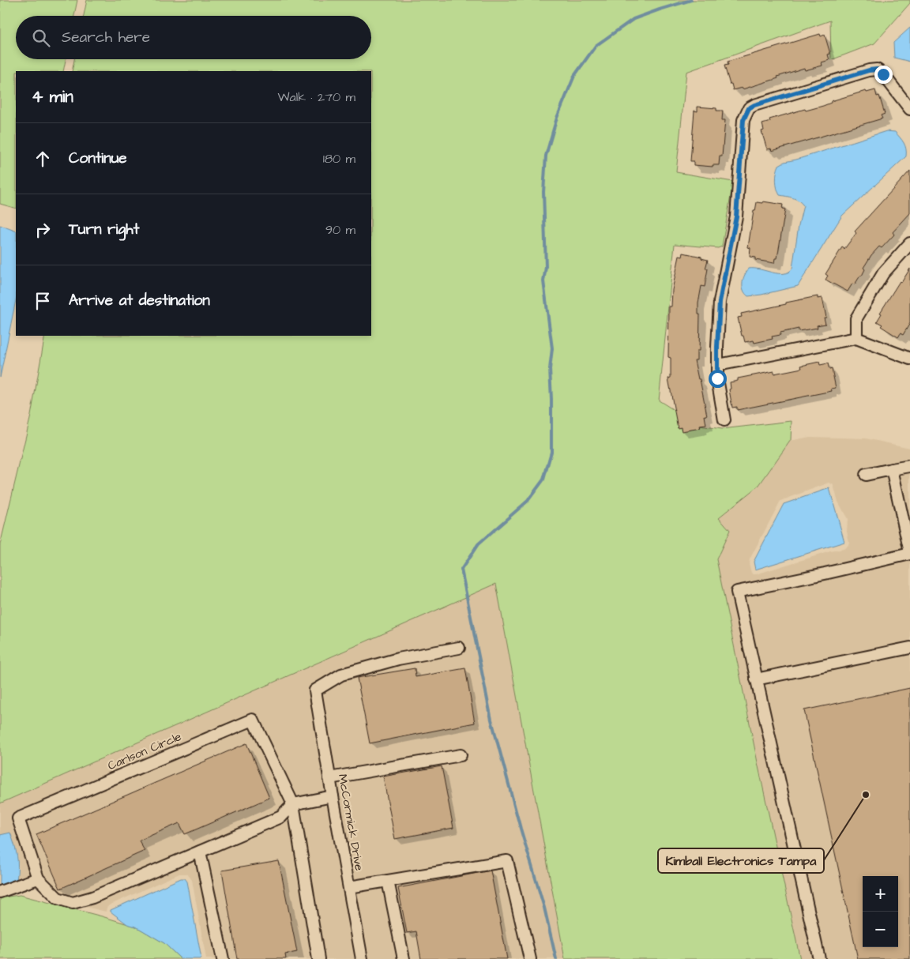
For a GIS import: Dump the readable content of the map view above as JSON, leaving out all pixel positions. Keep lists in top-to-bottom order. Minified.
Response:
{"streets":{"street":["Carlson Circle","McCormick Drive"]},"places":["Kimball Electronics Tampa"],"page":{"search":"Search here","heading":["4 min","Walk · 270 m"],"list":[["Continue","180 m"],["Turn right","90 m"],"Arrive at destination"],"map_buttons":["+","−"]}}
